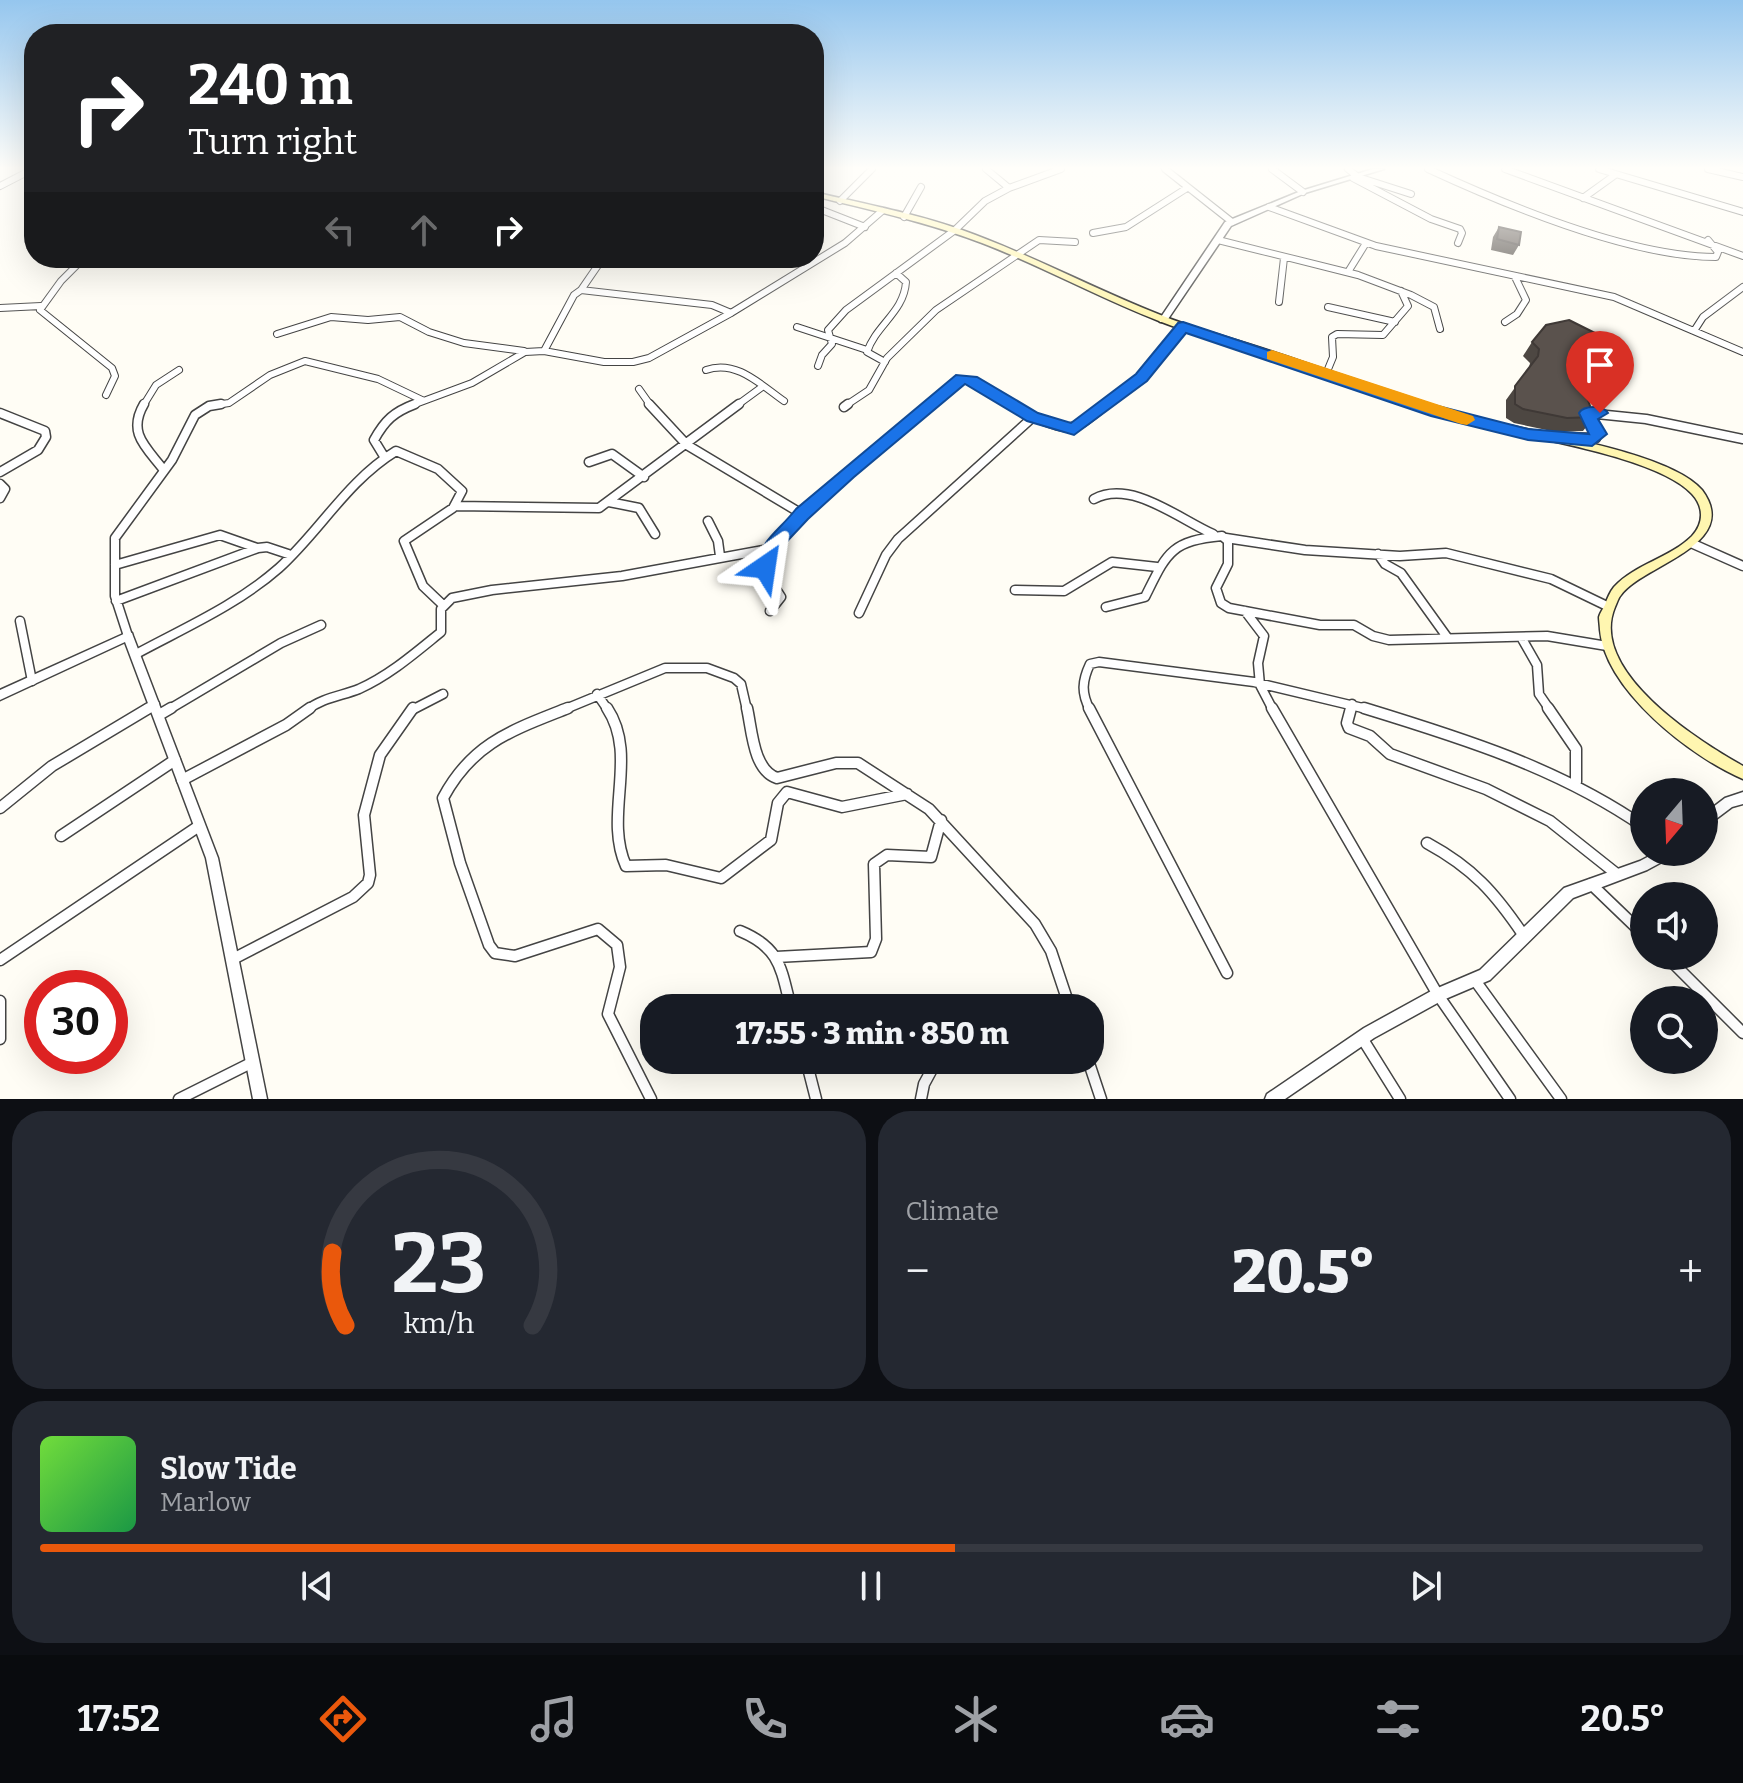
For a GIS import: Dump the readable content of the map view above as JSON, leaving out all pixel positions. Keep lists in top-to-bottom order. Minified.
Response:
{"north":"bottom","page":{"turn":["240 m","Turn right"],"limit":"30","trip":"17:55 · 3 min · 850 m","tile":"Climate","heat":["−","20.5°","+"],"song":["Slow Tide","Marlow"],"tabs":["17:52","20.5°"],"gauge":["23","km/h"]}}
